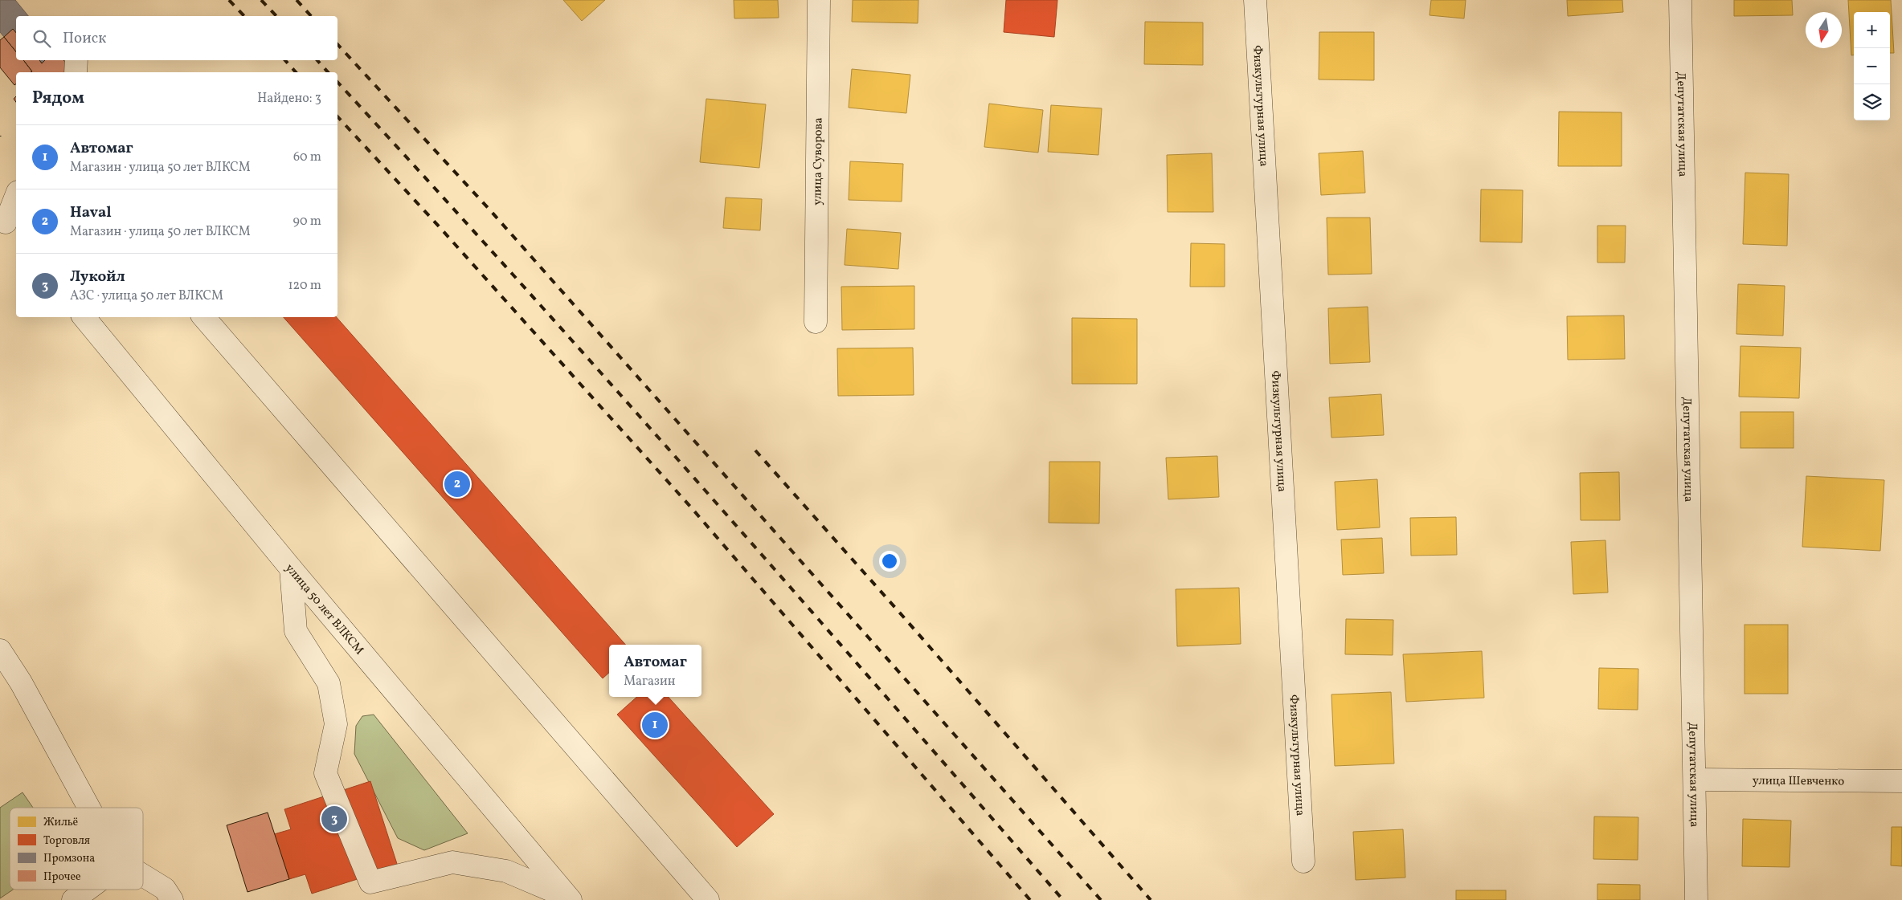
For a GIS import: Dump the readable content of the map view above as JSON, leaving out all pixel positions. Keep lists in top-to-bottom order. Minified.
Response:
{"streets":{"street":["Физкультурная улица","Депутатская улица","улица Суворова","улица 50 лет ВЛКСМ","улица Шевченко"]},"crossings":[["Депутатская улица","улица Шевченко"]],"legend":["Жильё","Торговля","Промзона","Прочее"],"north":"bottom","page":{"map_buttons":["+","−"],"search":"Поиск","heading":["Рядом","Найдено: 3"],"list":[{"mark":"1","name":"Автомаг","note":"Магазин · улица 50 лет ВЛКСМ","value":"60 m"},{"mark":"2","name":"Haval","note":"Магазин · улица 50 лет ВЛКСМ","value":"90 m"},{"mark":"3","name":"Лукойл","note":"АЗС · улица 50 лет ВЛКСМ","value":"120 m"}],"pins":["2","1","3"],"popup":["Автомаг","Магазин"]}}
